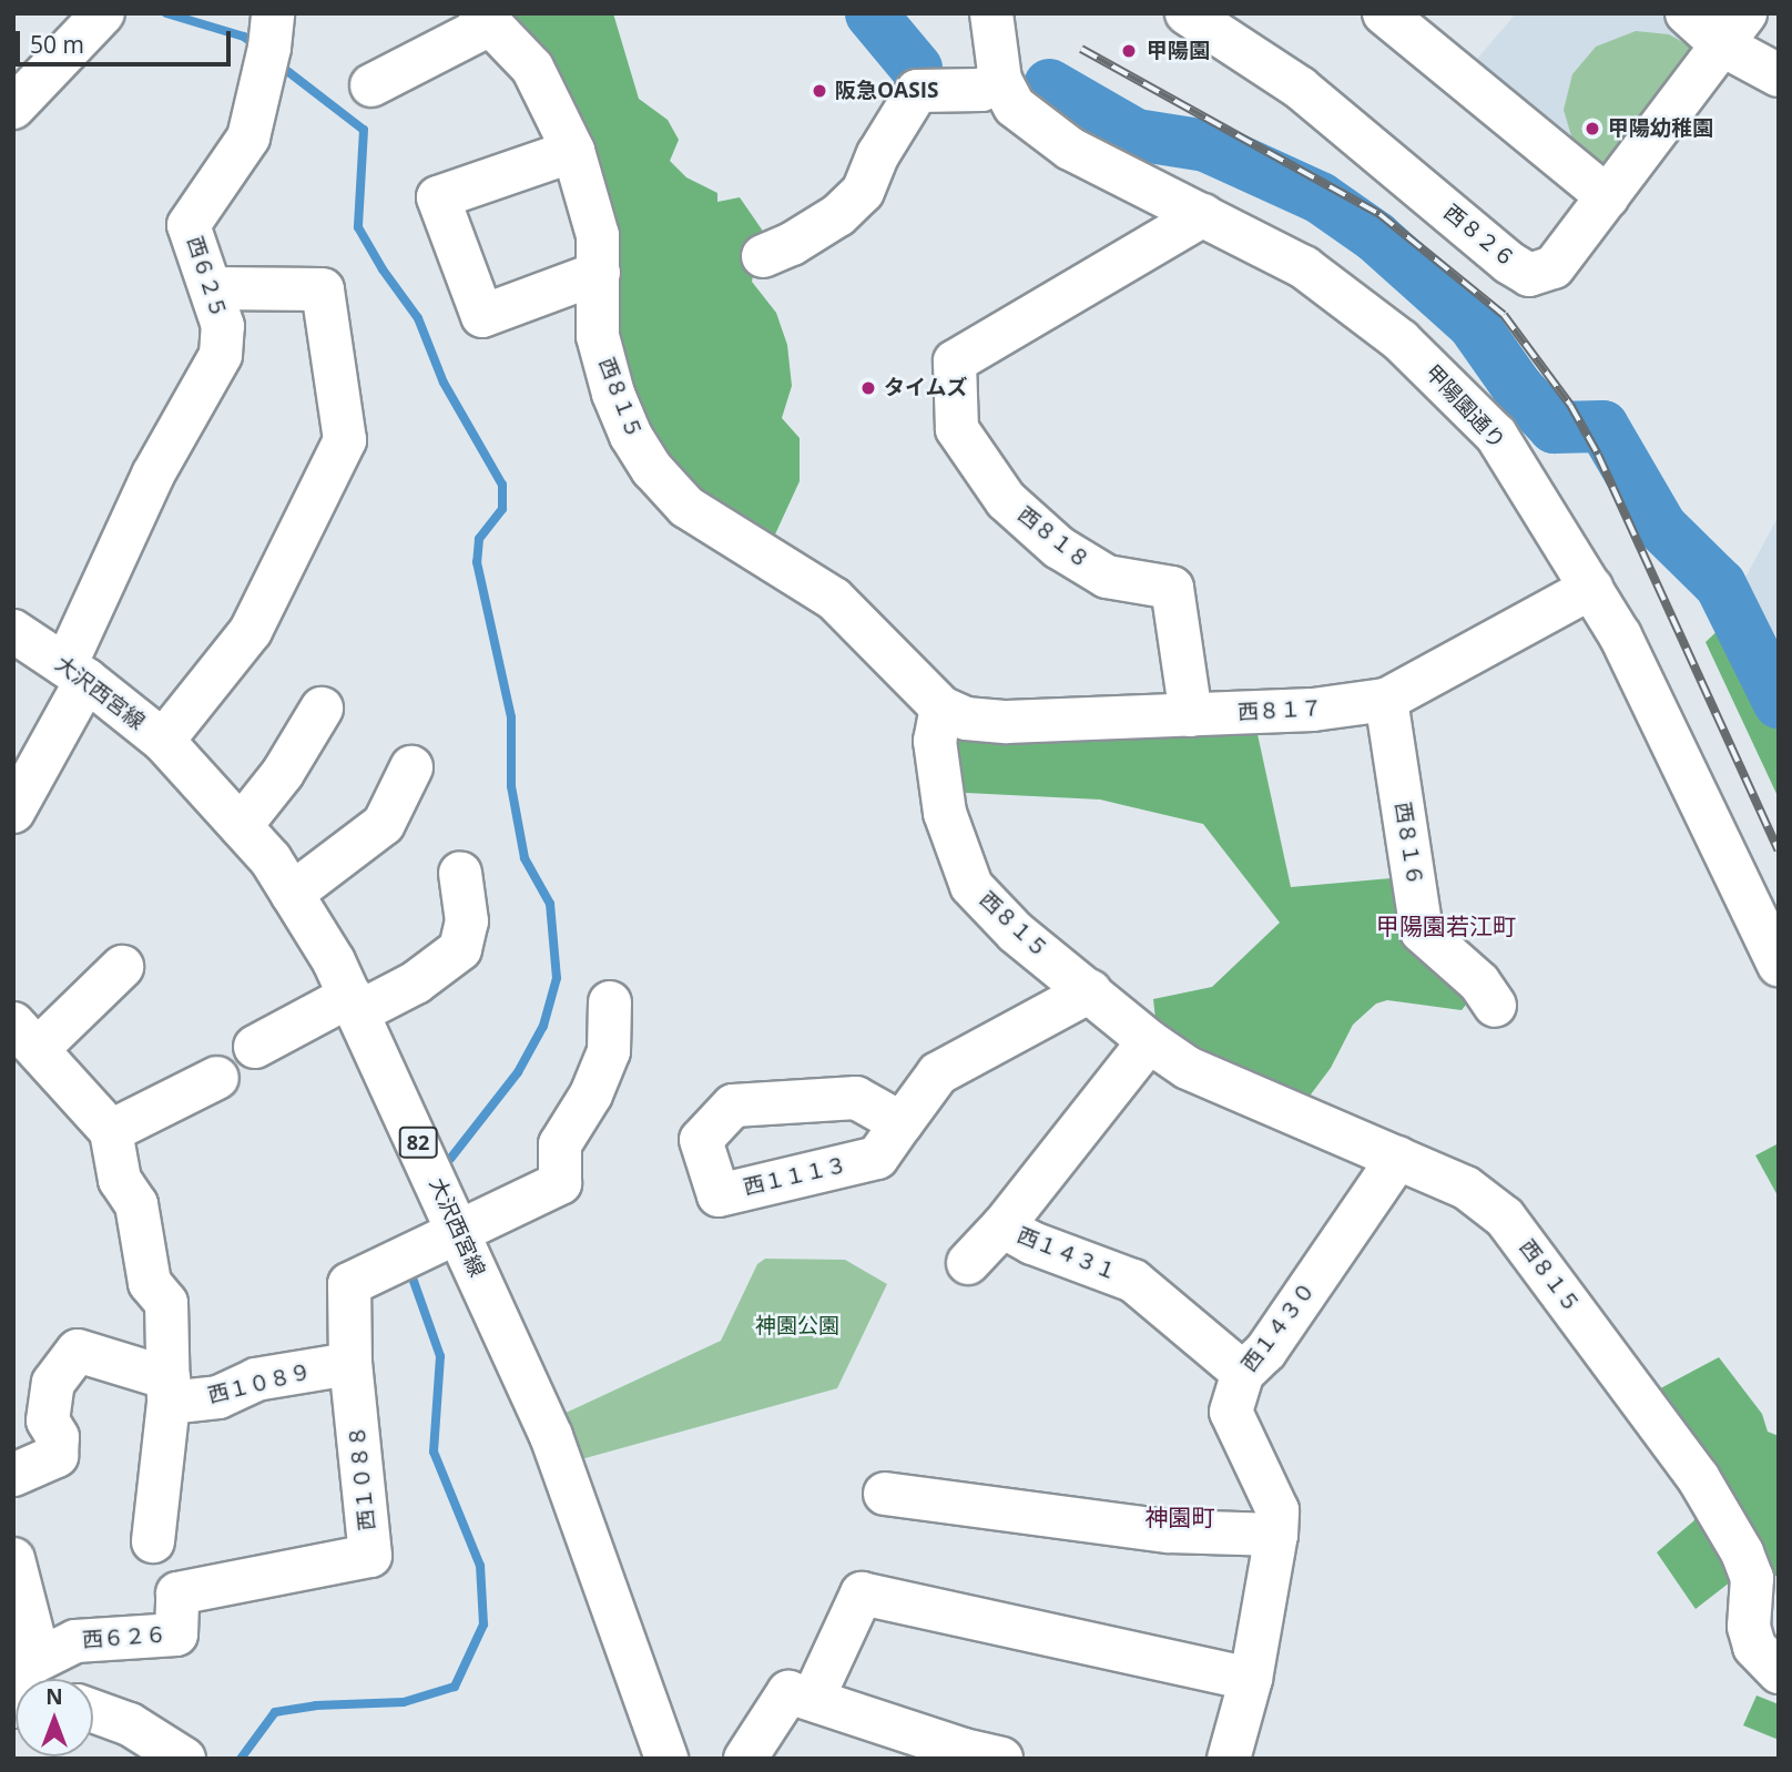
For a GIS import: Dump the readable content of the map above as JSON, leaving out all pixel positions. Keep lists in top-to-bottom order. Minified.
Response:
{"streets":{"street":["西８２６","西６２５","西８１５","甲陽園通り","西８１８","大沢西宮線","西８１７","西８１６","82","西１４３１","西１４３０","西１０８９","西１０８８","西６２６"]},"crossings":[["西６２５","大沢西宮線"],["西８１５","西８１７"],["西８１５","西１４３１"],["西８１５","西１４３０"],["甲陽園通り","西８１８"],["甲陽園通り","西８１７"],["西８１８","西８１７"],["大沢西宮線","西１０８８"],["西８１７","西８１６"],["西１４３１","西１４３０"],["西１０８９","西１０８８"],["西１０８８","西６２６"]],"districts":["甲陽園若江町","神園町"],"parks":["神園公園"],"places":["甲陽園","阪急OASIS","甲陽幼稚園","タイムズ"],"scale_bar":"50 m","north":"top"}
